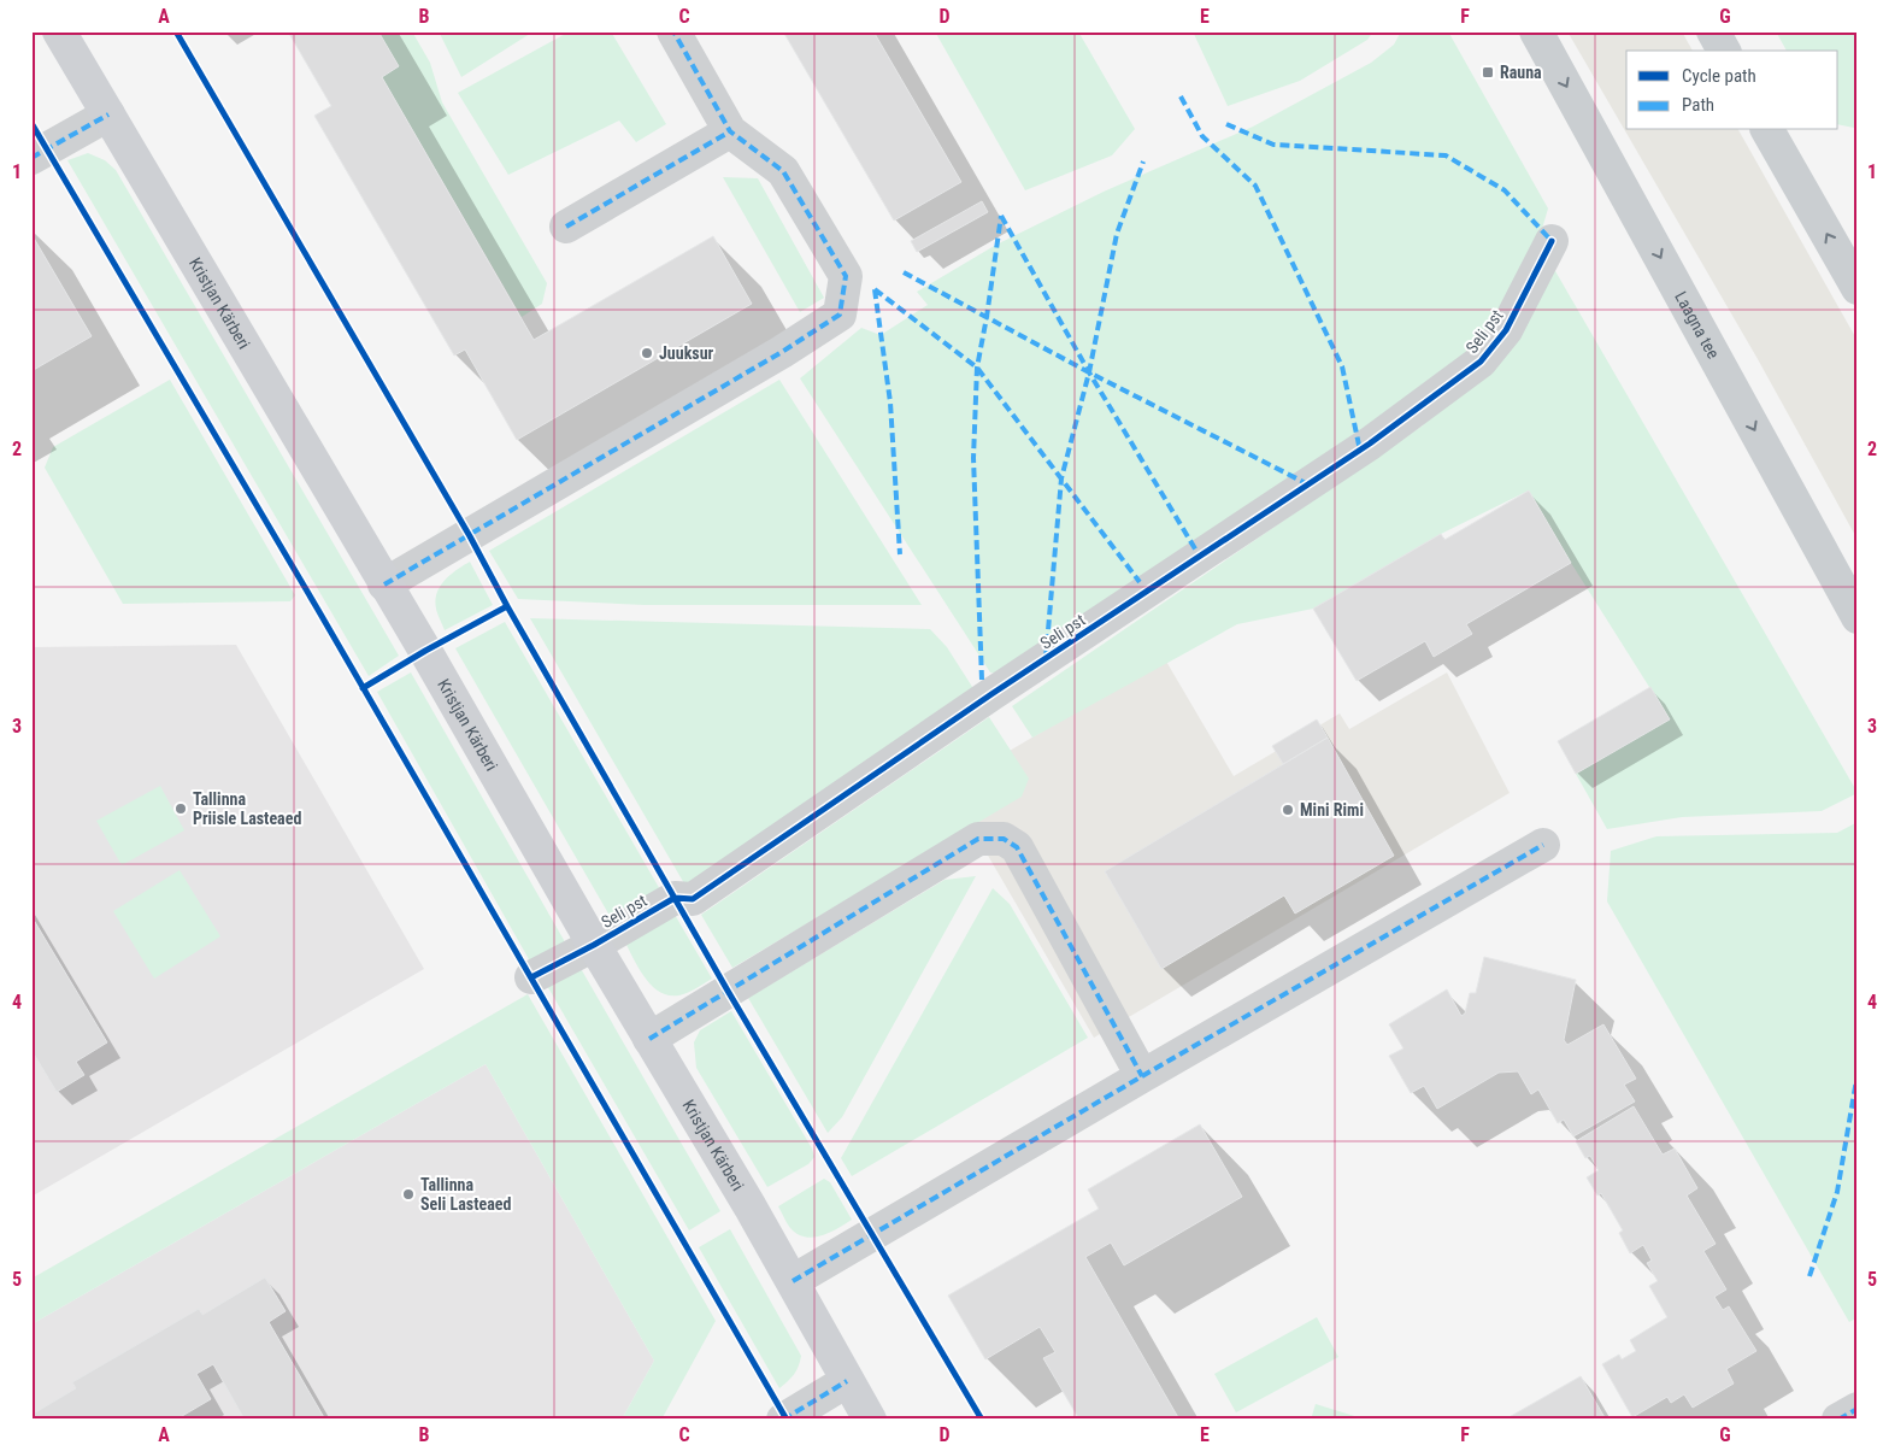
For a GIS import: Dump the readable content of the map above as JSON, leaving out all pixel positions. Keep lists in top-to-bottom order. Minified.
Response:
{"streets":{"main road":["Laagna tee"],"street":["Kristjan Kärberi","Seli pst"]},"crossings":[["Kristjan Kärberi","Seli pst"]],"places":{"transit":["Rauna"],"other":["Juuksur","Tallinna Priisle Lasteaed","Mini Rimi","Tallinna Seli Lasteaed"]},"legend":["Cycle path","Path"],"grid":{"columns":["A","B","C","D","E","F","G"],"rows":["1","2","3","4","5"]}}
